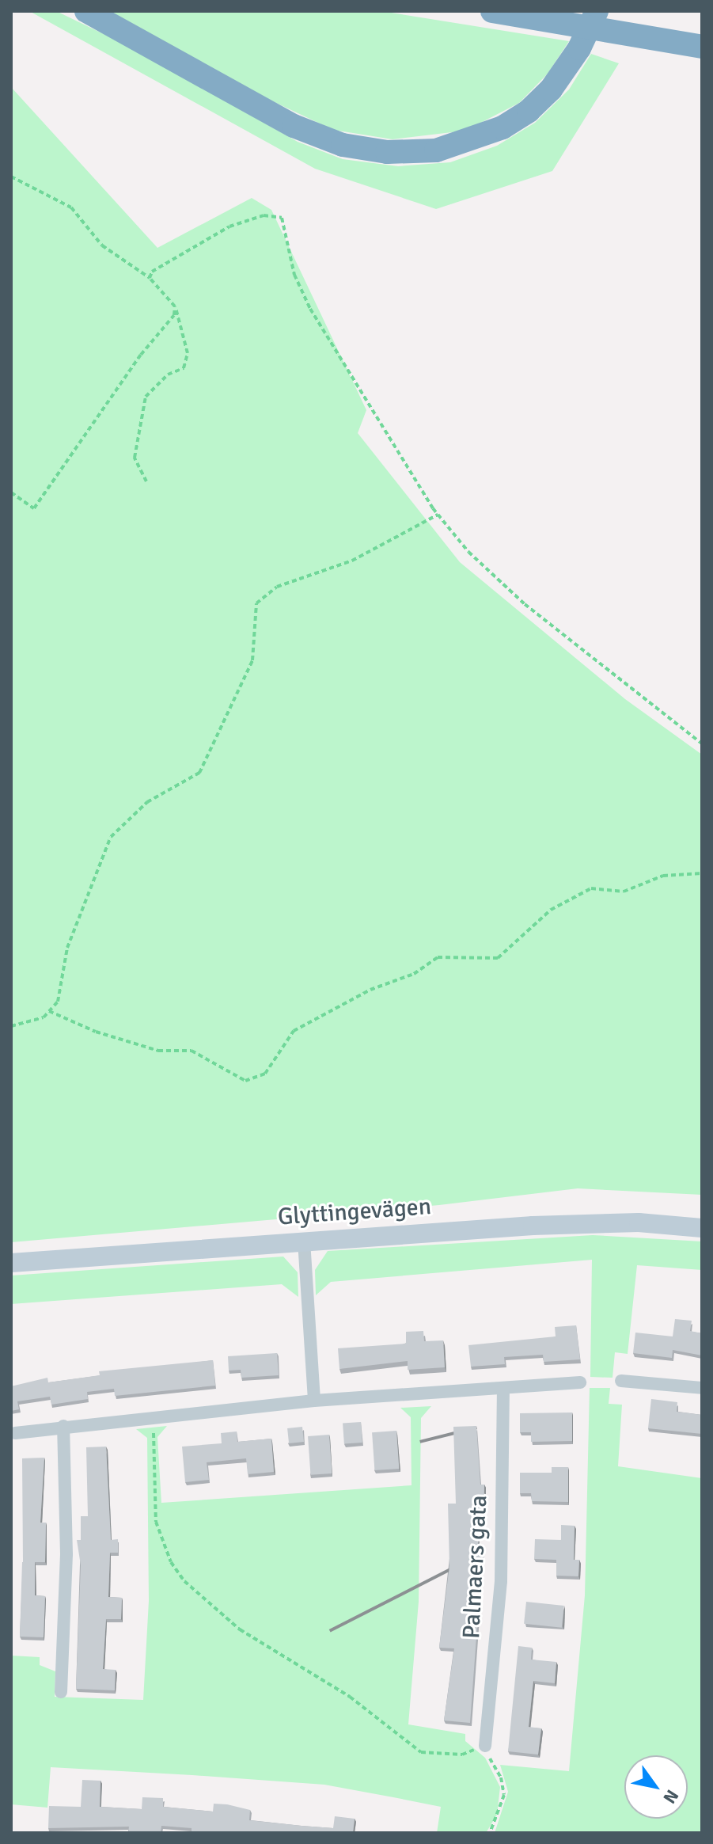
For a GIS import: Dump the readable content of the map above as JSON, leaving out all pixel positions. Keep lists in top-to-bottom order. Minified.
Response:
{"streets":{"street":["Glyttingevägen","Palmaers gata"]},"north":"bottom right"}
